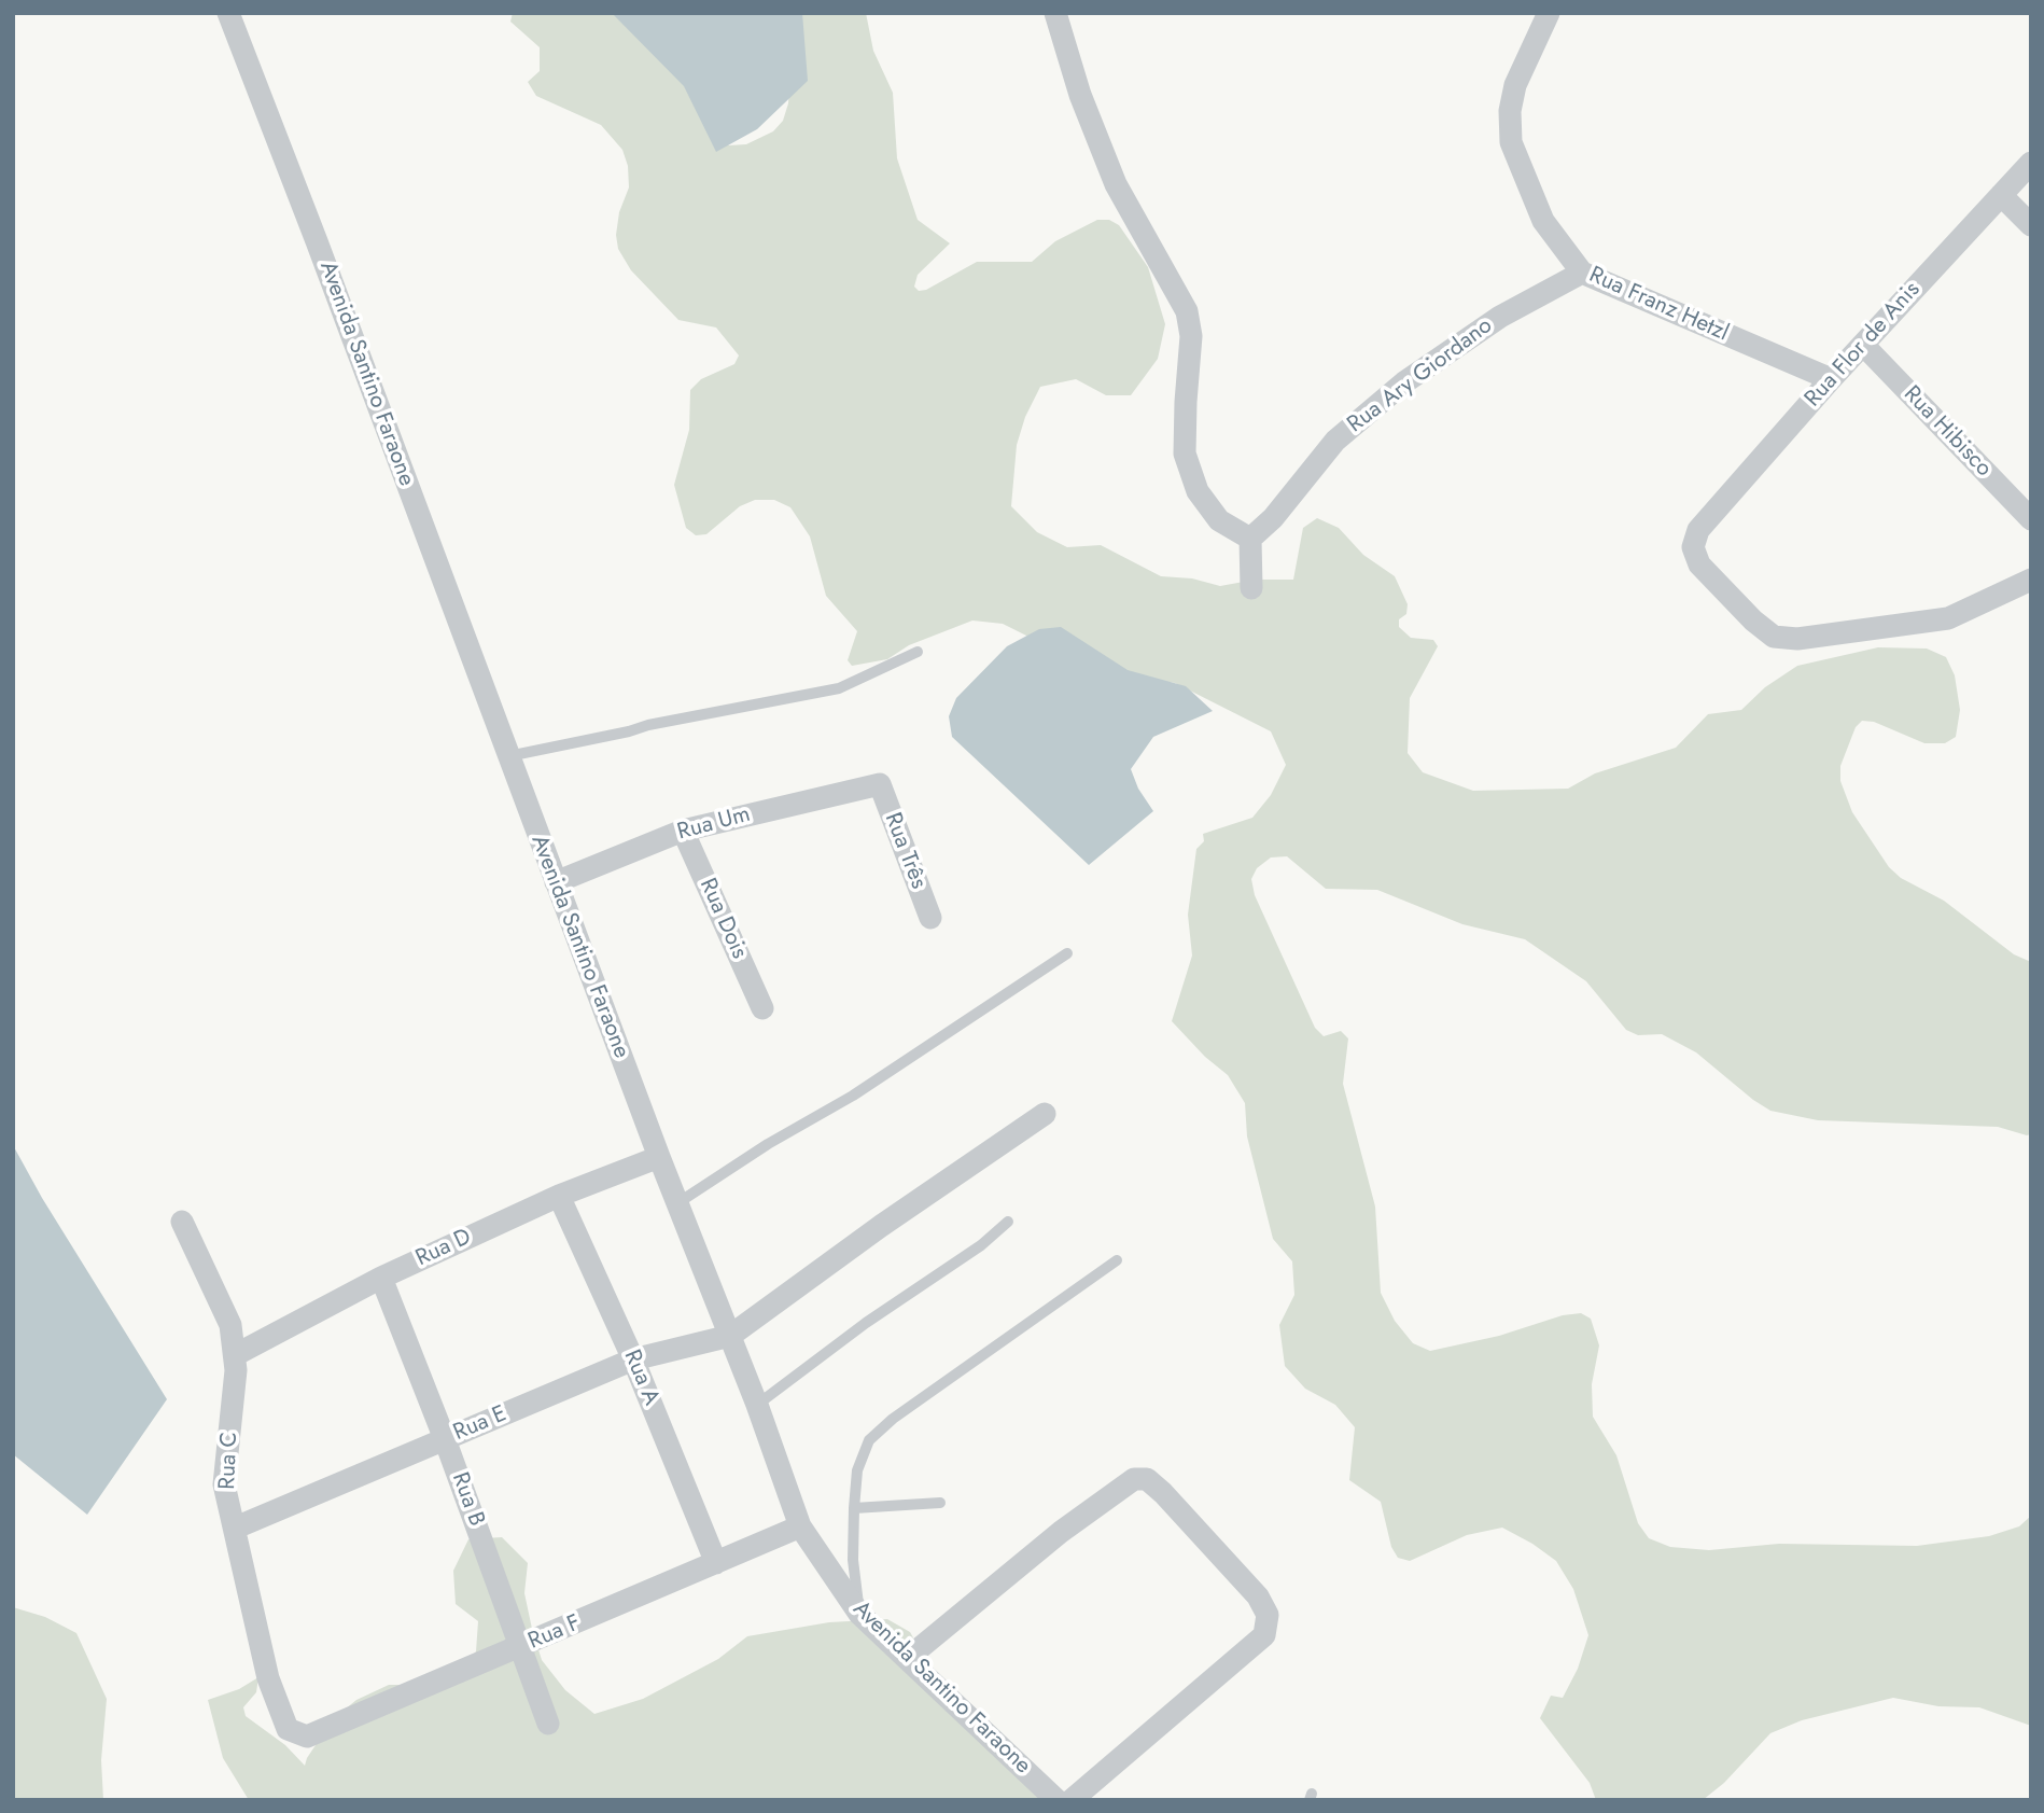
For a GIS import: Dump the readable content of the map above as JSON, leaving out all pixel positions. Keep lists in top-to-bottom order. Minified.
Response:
{"streets":{"street":["Rua Franz Hetzl","Rua Flor de Anis","Avenida Santino Faraone","Rua Ary Giordano","Rua Hibisco","Rua Um","Rua Três","Rua Dois","Rua D","Rua A","Rua E","Rua C","Rua B","Rua F"]},"crossings":[["Rua Franz Hetzl","Rua Flor de Anis"],["Rua Franz Hetzl","Rua Ary Giordano"],["Rua Flor de Anis","Rua Hibisco"],["Avenida Santino Faraone","Rua Um"],["Avenida Santino Faraone","Rua D"],["Avenida Santino Faraone","Rua E"],["Avenida Santino Faraone","Rua F"],["Rua Um","Rua Três"],["Rua Um","Rua Dois"],["Rua D","Rua A"],["Rua D","Rua C"],["Rua D","Rua B"],["Rua A","Rua E"],["Rua A","Rua F"],["Rua E","Rua C"],["Rua E","Rua B"],["Rua C","Rua F"],["Rua B","Rua F"]]}
